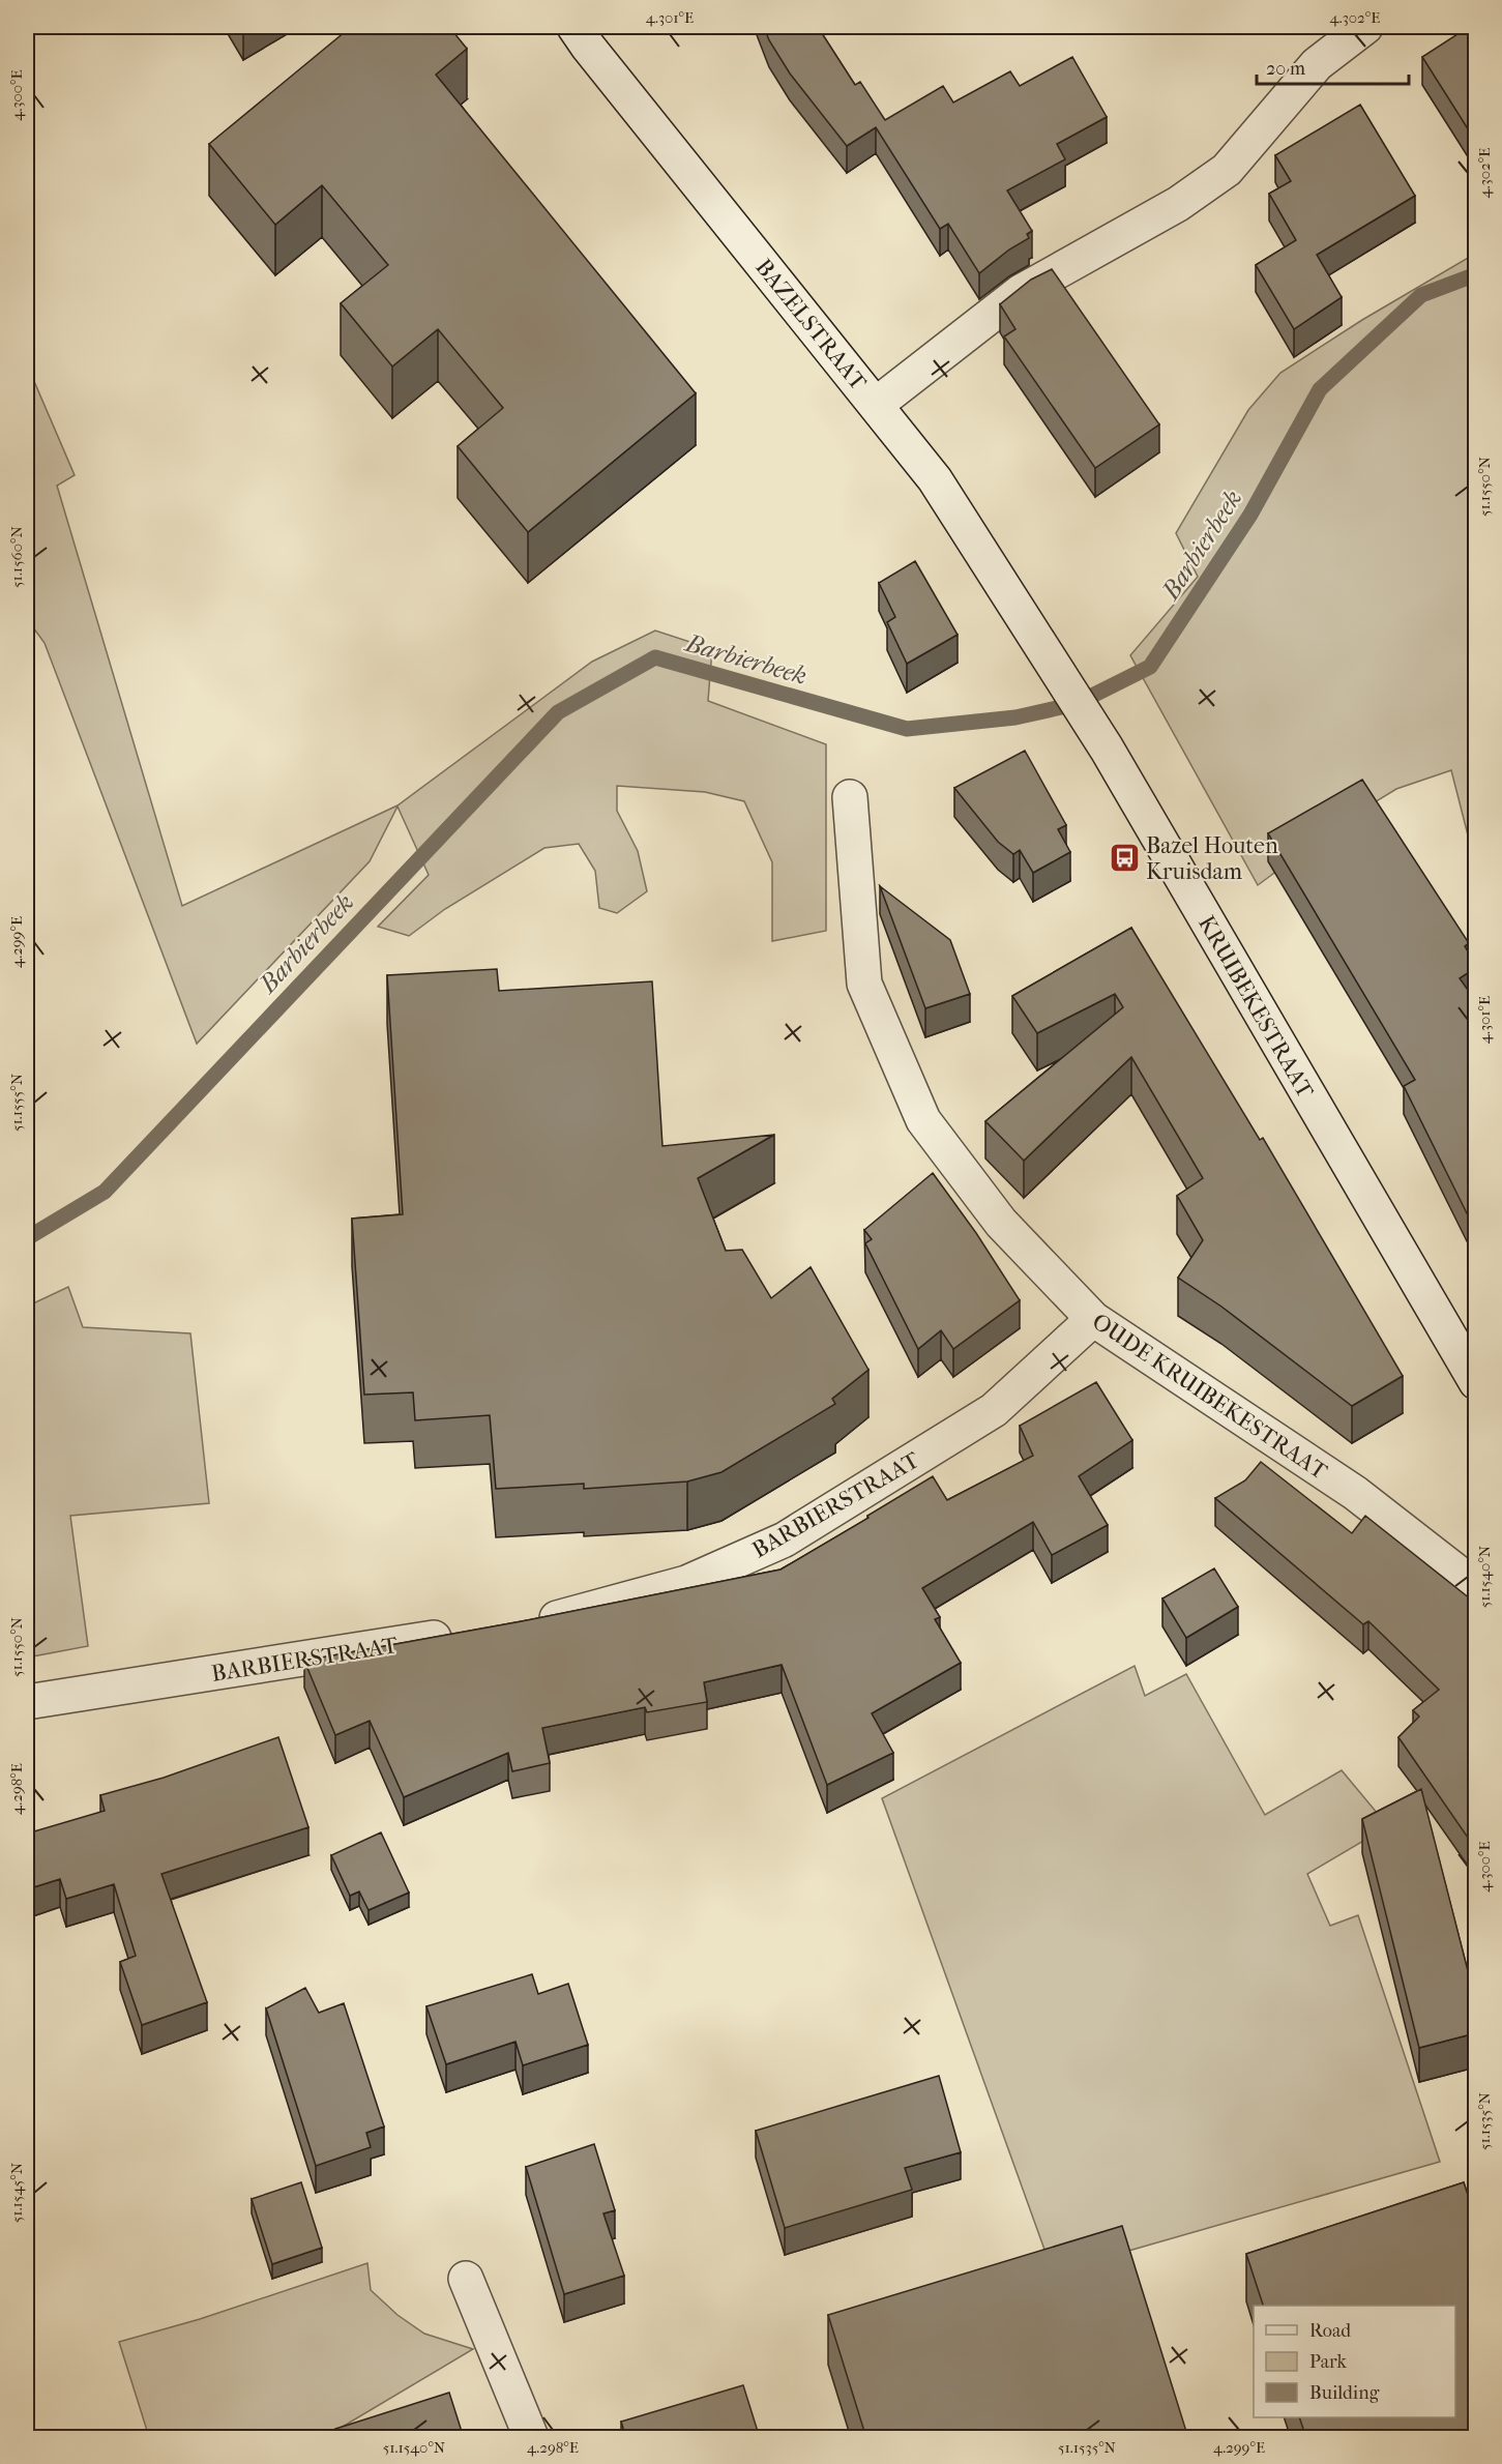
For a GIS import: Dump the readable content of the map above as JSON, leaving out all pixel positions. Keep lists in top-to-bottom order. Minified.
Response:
{"streets":{"street":["BAZELSTRAAT","KRUIBEKESTRAAT","OUDE KRUIBEKESTRAAT","BARBIERSTRAAT"]},"crossings":[["BAZELSTRAAT","KRUIBEKESTRAAT"],["OUDE KRUIBEKESTRAAT","BARBIERSTRAAT"]],"water":["Barbierbeek"],"places":{"bus stop":["Bazel Houten Kruisdam"]},"legend":["Road","Park","Building"],"scale_bar":"20 m","coordinates":["4.301°E","4.302°E","4.300°E","51.1550°N","51.1560°N","4.299°E","51.1555°N","51.1540°N","4.298°E","51.1535°N","51.1545°N"]}
